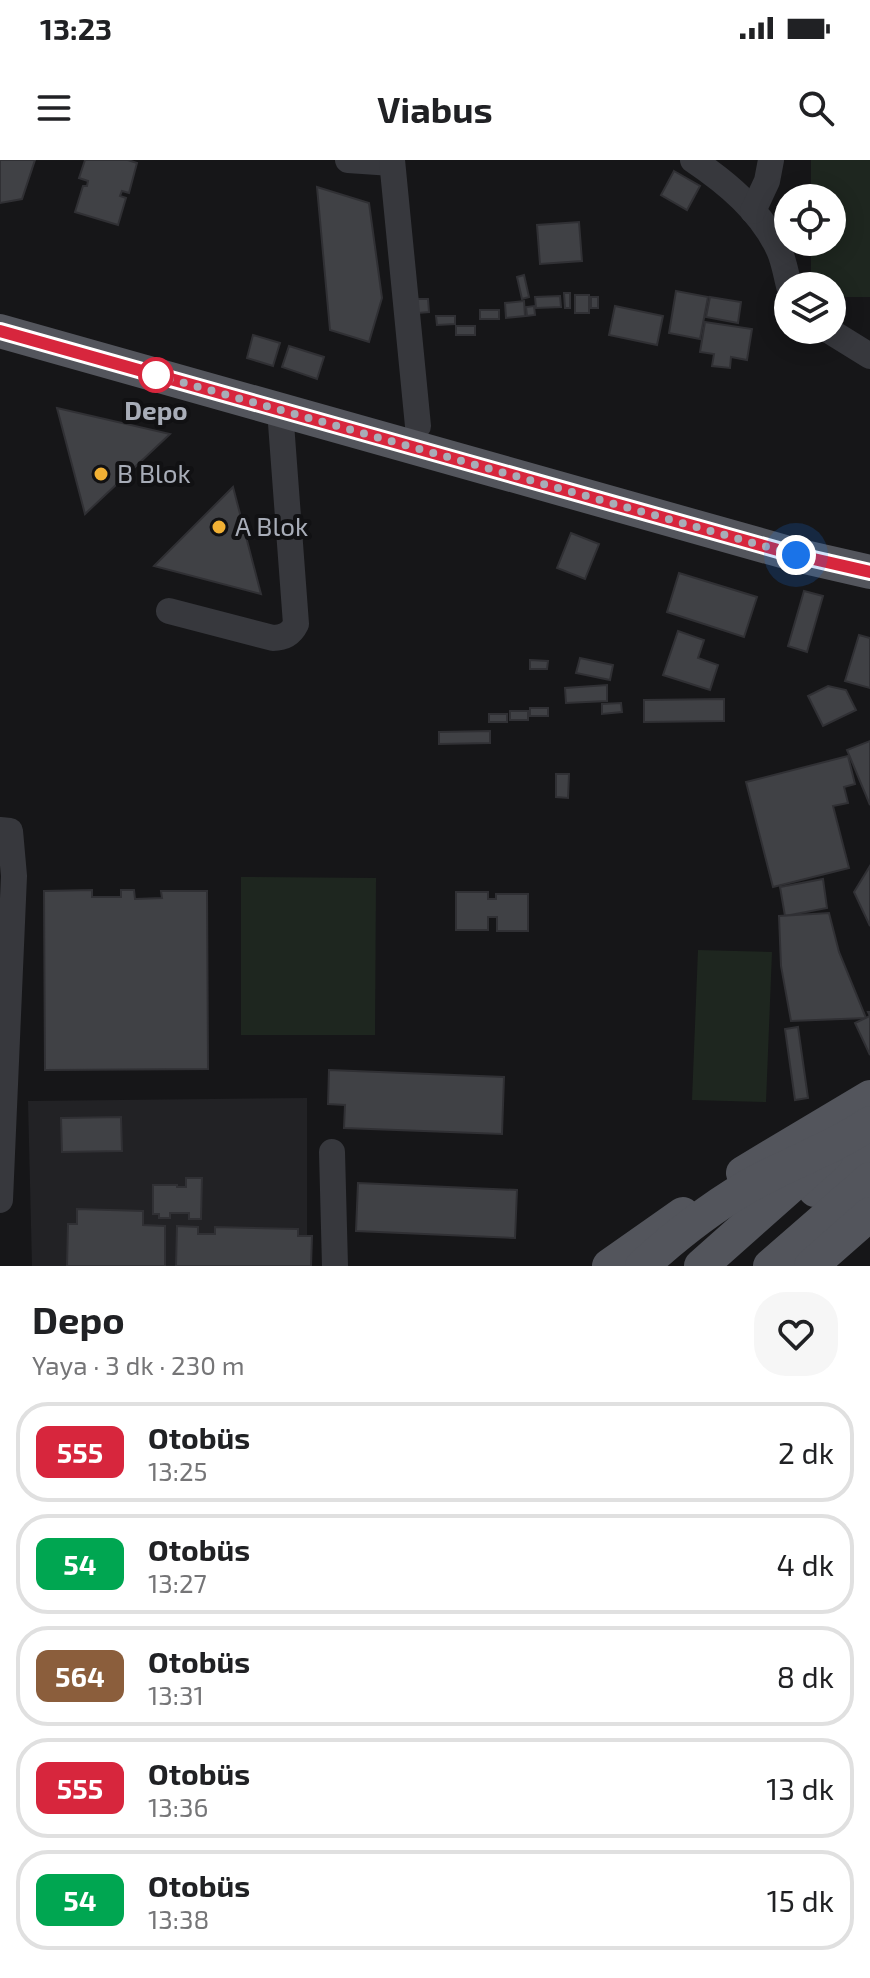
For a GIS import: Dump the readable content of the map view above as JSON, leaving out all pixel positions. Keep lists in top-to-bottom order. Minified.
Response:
{"places":["Depo","B Blok","A Blok"],"lines":["bus line 555"],"page":{"status":"13:23","header":"Viabus","heading":["Depo","Yaya · 3 dk · 230 m"],"list":[{"mark":"555","name":"Otobüs","note":"13:25","value":"2 dk"},{"mark":"54","name":"Otobüs","note":"13:27","value":"4 dk"},{"mark":"564","name":"Otobüs","note":"13:31","value":"8 dk"},{"mark":"555","name":"Otobüs","note":"13:36","value":"13 dk"},{"mark":"54","name":"Otobüs","note":"13:38","value":"15 dk"}]}}
